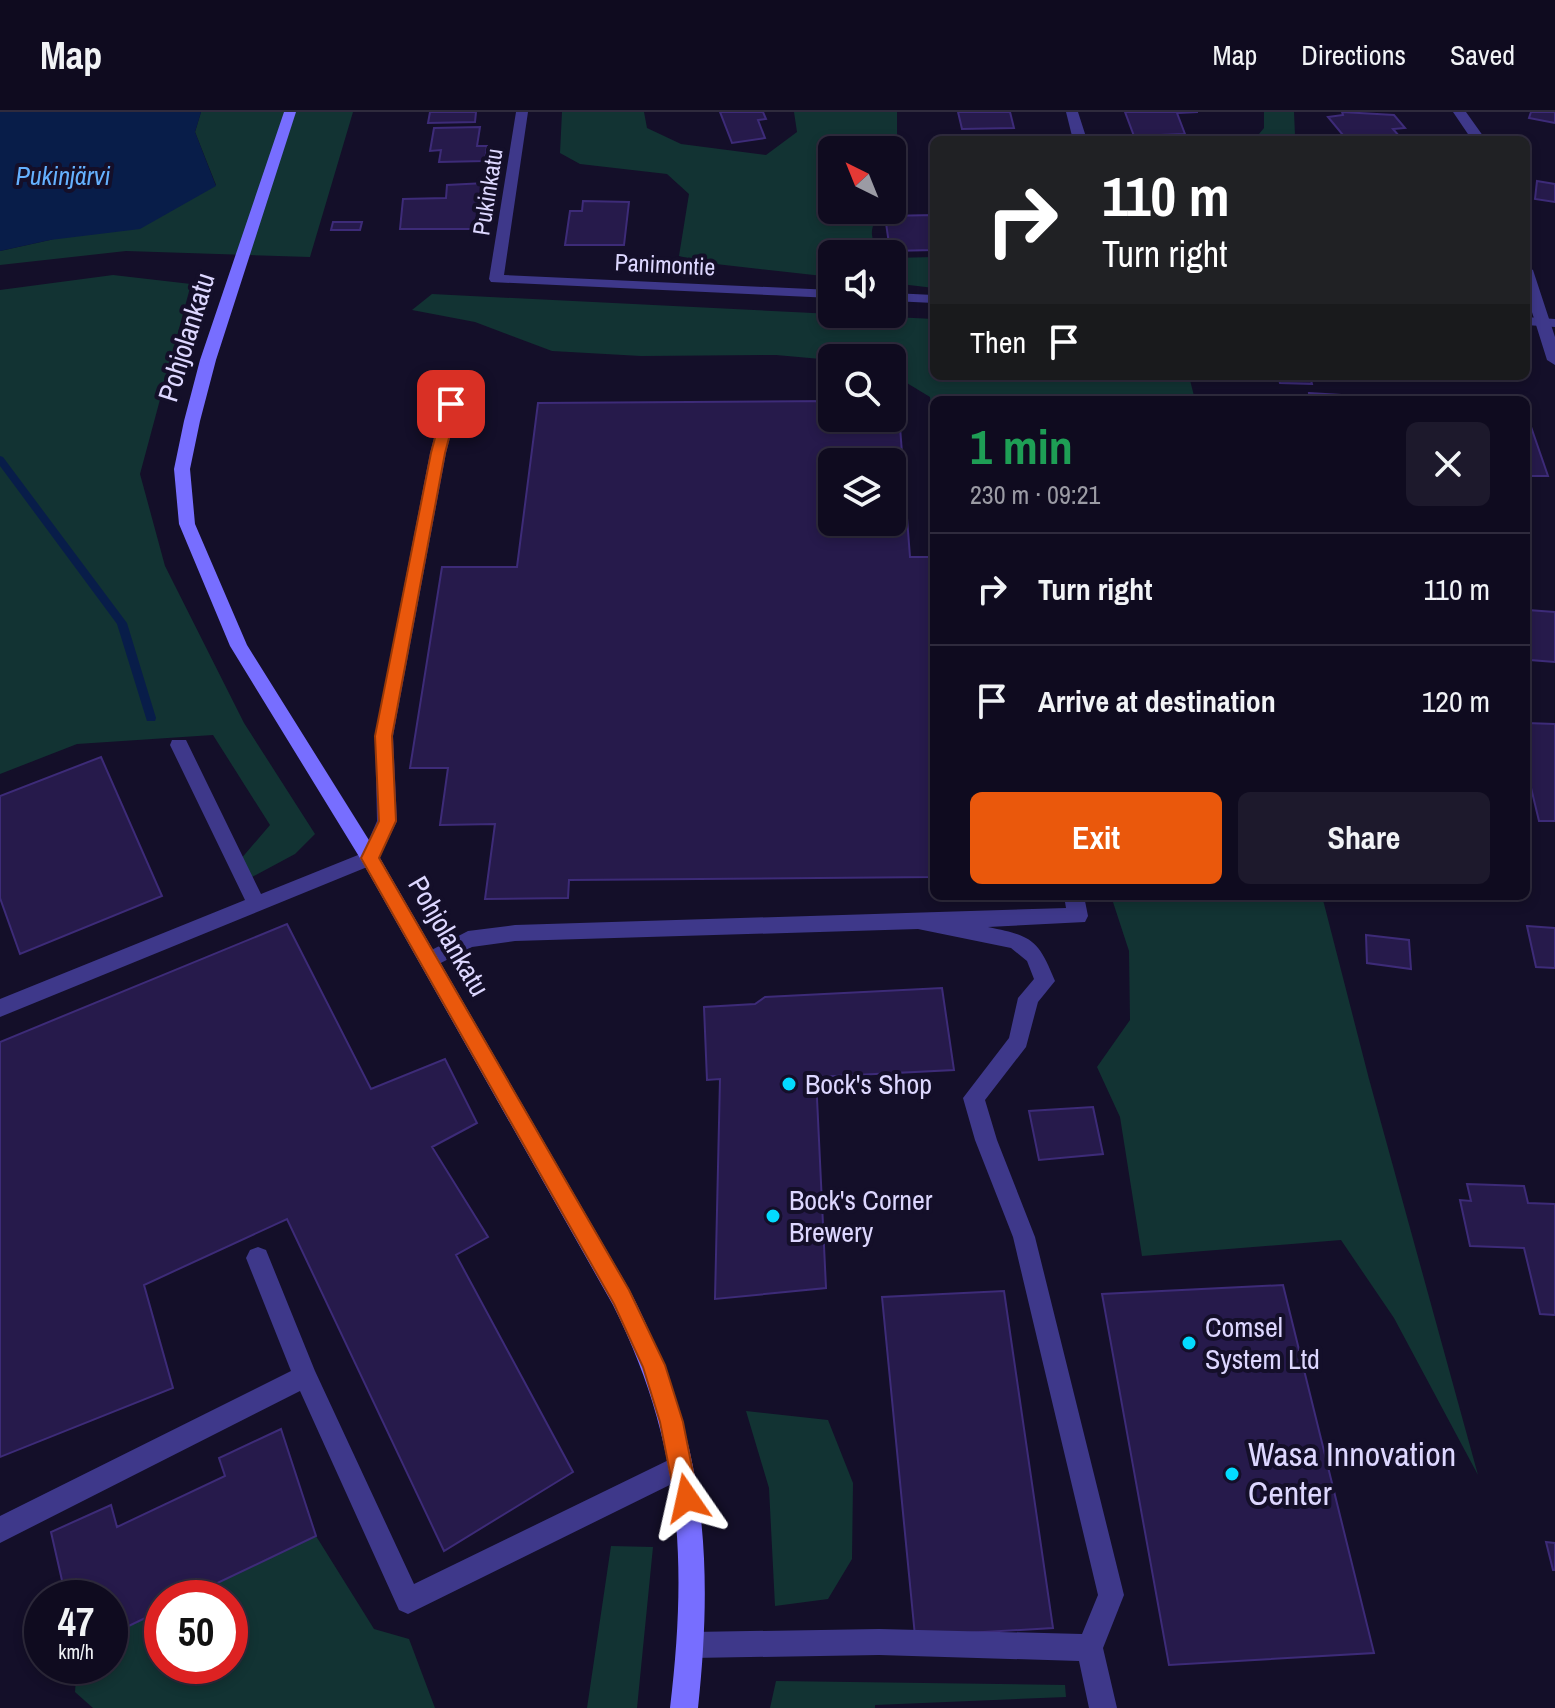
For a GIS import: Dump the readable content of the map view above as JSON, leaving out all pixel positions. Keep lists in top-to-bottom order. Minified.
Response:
{"streets":{"main road":["Pohjolankatu"],"street":["Pukinkatu","Panimontie"]},"crossings":[["Pukinkatu","Panimontie"]],"water":["Pukinjärvi"],"places":["Bock's Shop","Bock's Corner Brewery","Comsel System Ltd","Wasa Innovation Center"],"north":"top left","page":{"header":"Map","nav":["Map","Directions","Saved"],"turn":["110 m","Turn right"],"then":"Then","heading":["1 min","230 m · 09:21"],"list":[{"name":"Turn right","value":"110 m"},{"name":"Arrive at destination","value":"120 m"}],"buttons":["Exit","Share"],"speed":"47 km/h","limit":"50"}}
